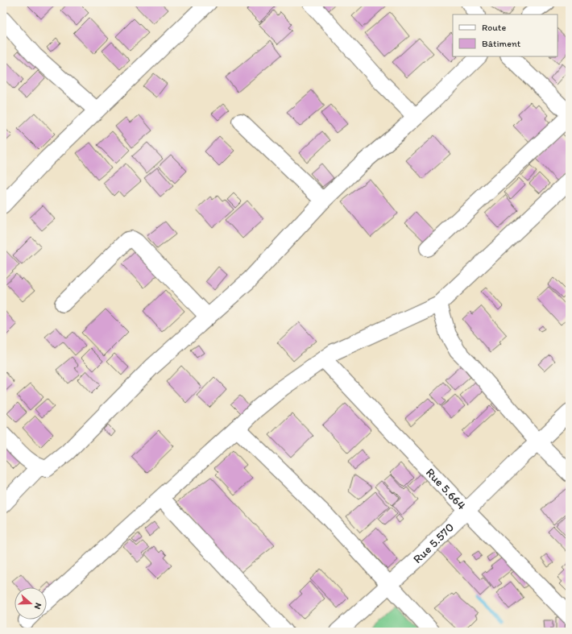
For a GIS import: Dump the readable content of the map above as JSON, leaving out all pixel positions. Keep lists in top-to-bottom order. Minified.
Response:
{"streets":{"street":["Rue 5.664","Rue 5.570"]},"crossings":[["Rue 5.664","Rue 5.570"]],"legend":["Route","Bâtiment"],"north":"right"}
